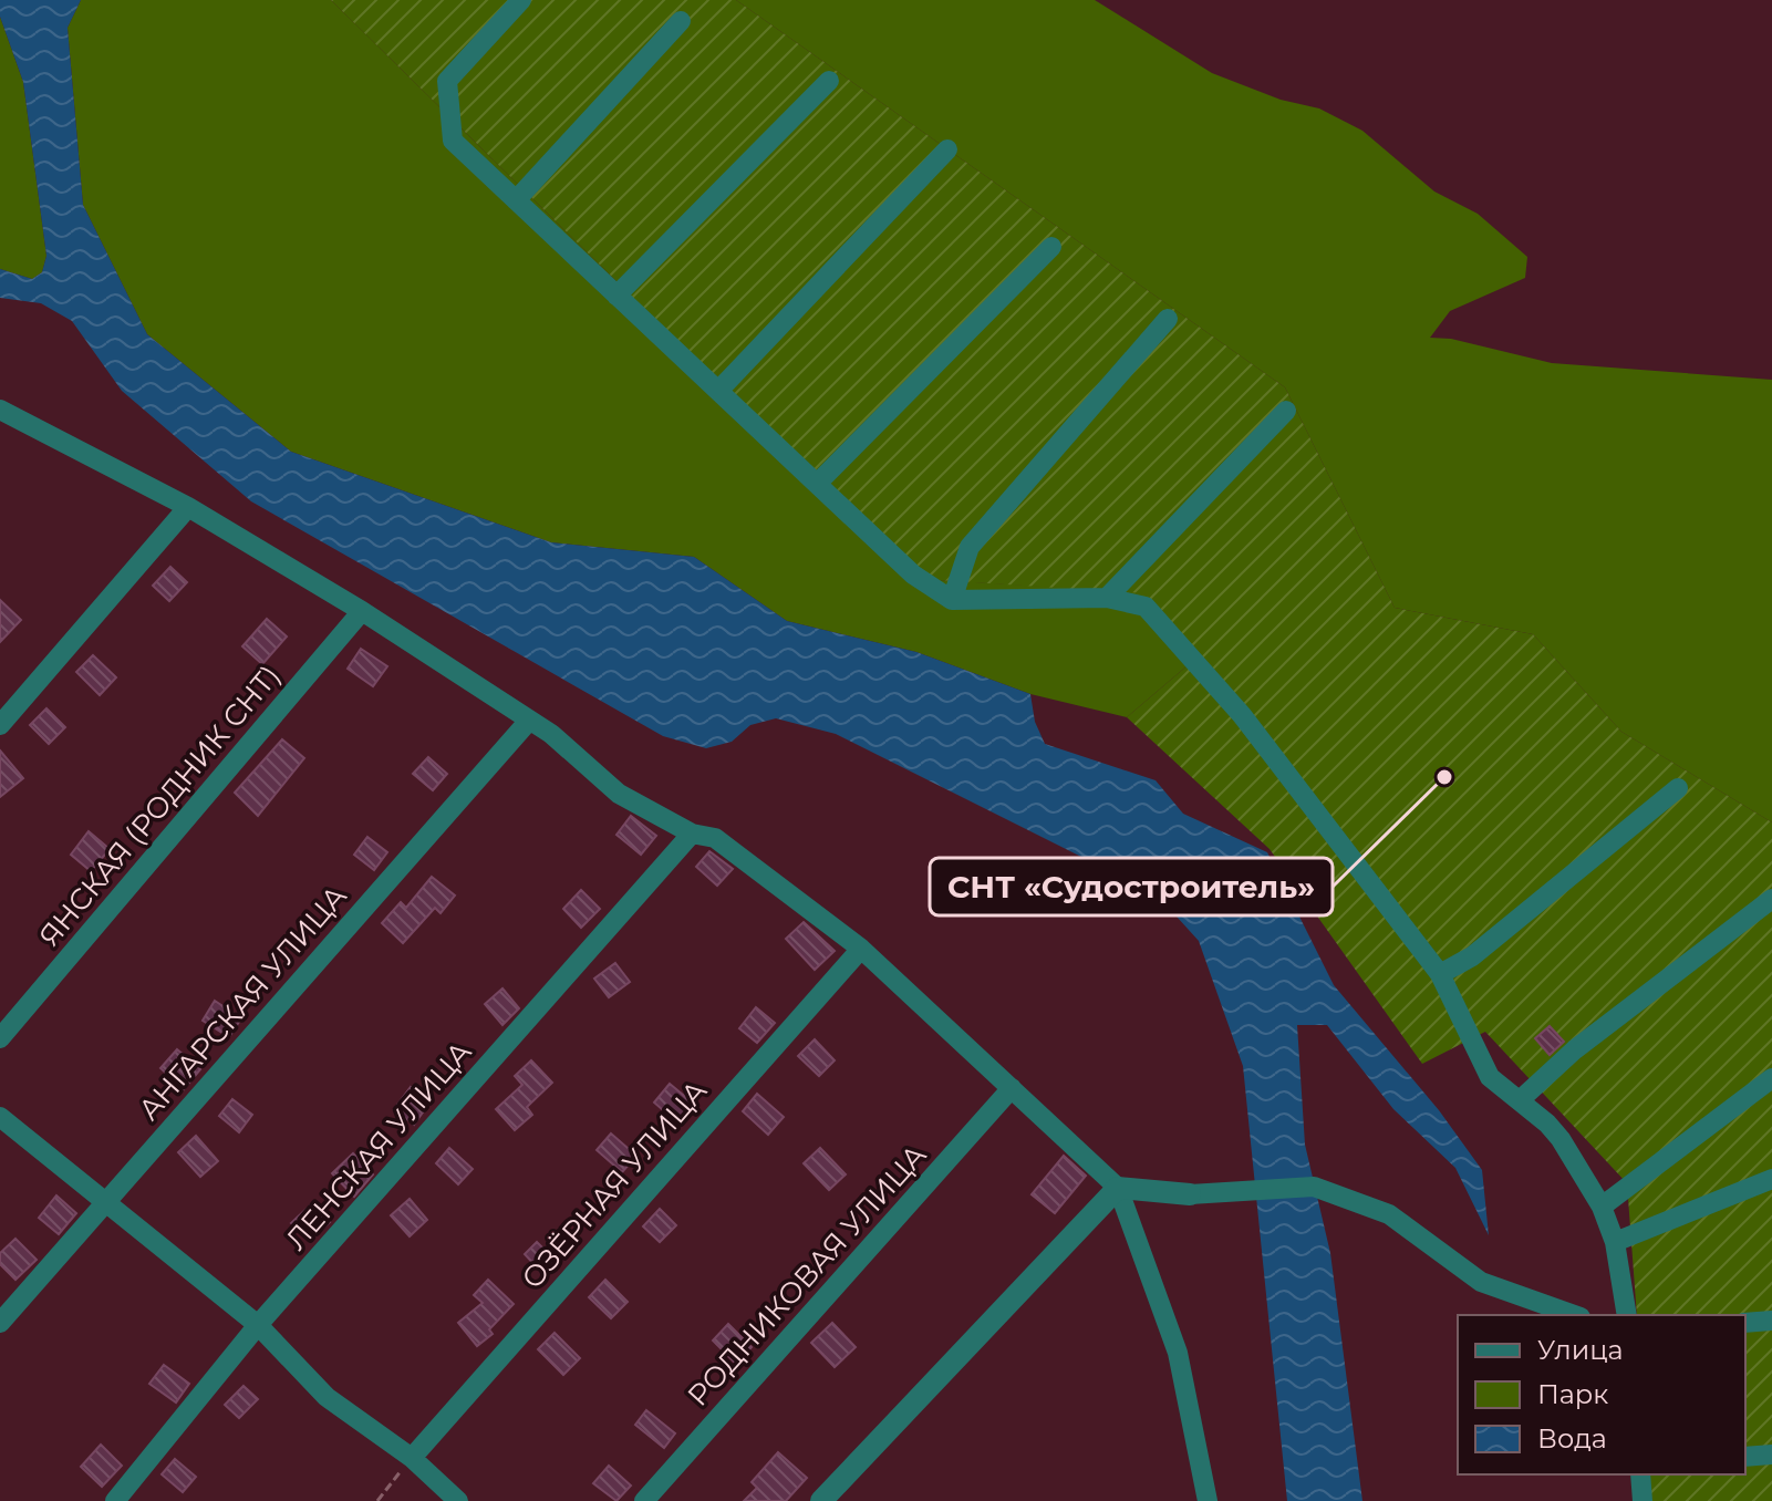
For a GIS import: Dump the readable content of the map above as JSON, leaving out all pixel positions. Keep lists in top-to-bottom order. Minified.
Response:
{"streets":{"street":["ЯНСКАЯ (РОДНИК СНТ)","АНГАРСКАЯ УЛИЦА","ЛЕНСКАЯ УЛИЦА","ОЗЁРНАЯ УЛИЦА","РОДНИКОВАЯ УЛИЦА"]},"places":["СНТ «Судостроитель»"],"legend":["Улица","Парк","Вода"]}
